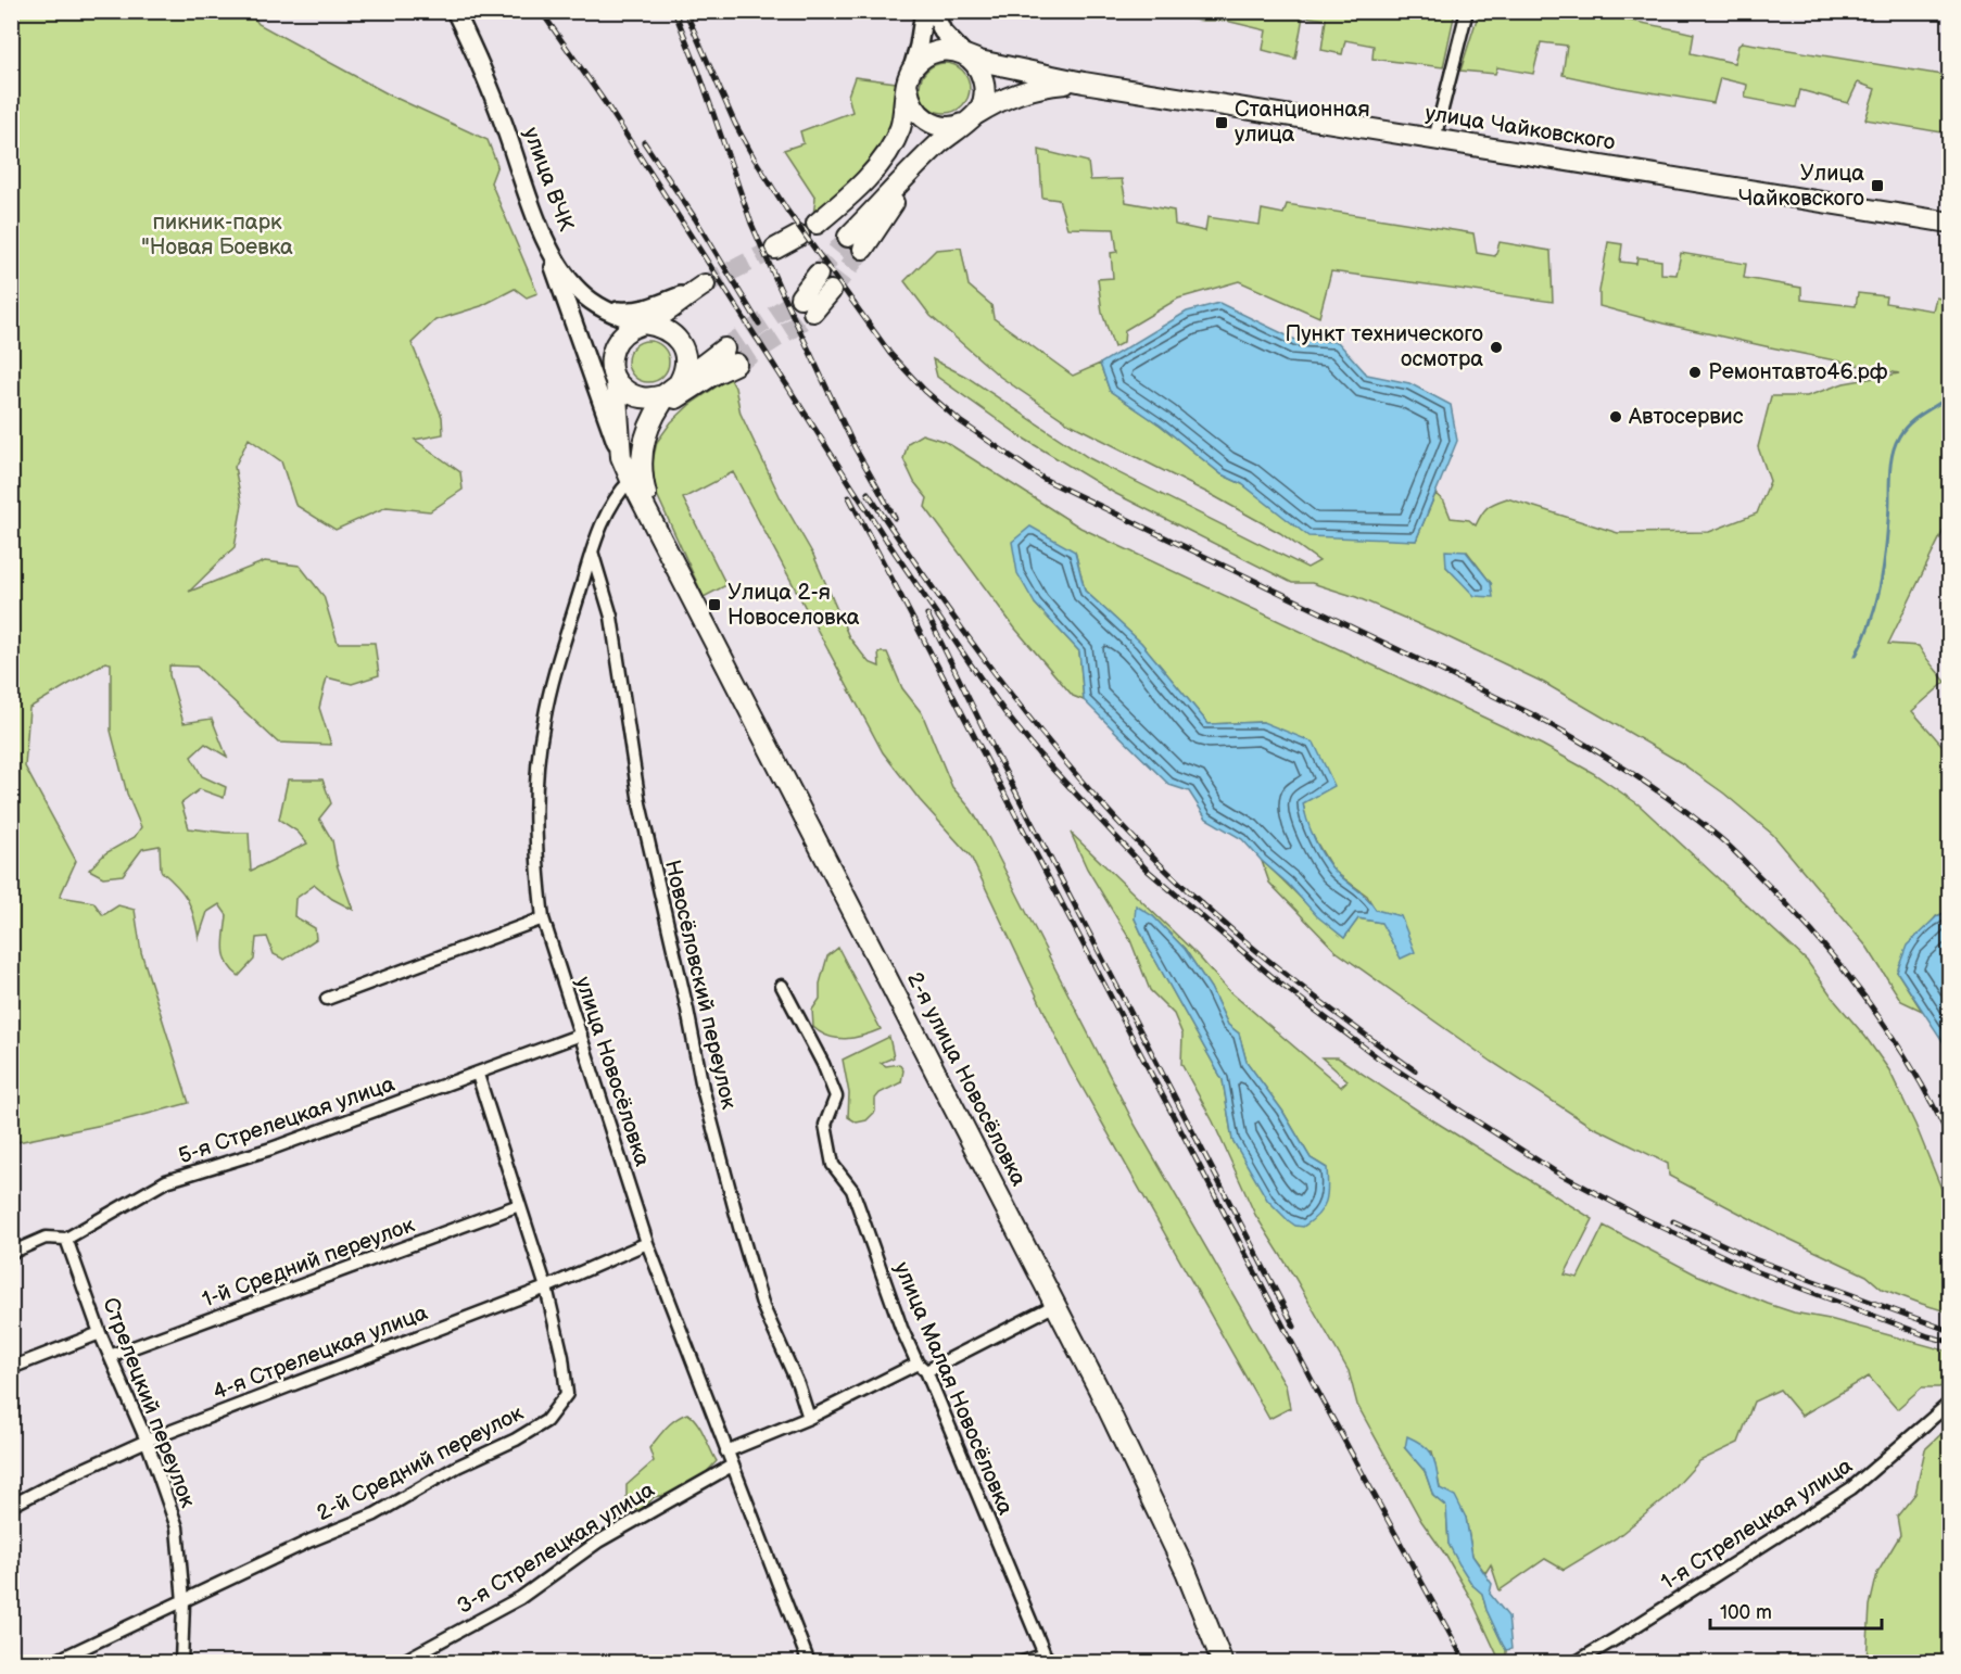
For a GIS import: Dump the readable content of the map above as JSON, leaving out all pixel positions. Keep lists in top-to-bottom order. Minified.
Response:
{"streets":{"main road":["улица Чайковского","улица ВЧК","2-я улица Новосёловка"],"street":["Новосёловский переулок","улица Новосёловка","5-я Стрелецкая улица","1-й Средний переулок","4-я Стрелецкая улица","улица Малая Новосёловка","Стрелецкий переулок","2-й Средний переулок","1-я Стрелецкая улица","3-я Стрелецкая улица"]},"crossings":[["улица ВЧК","2-я улица Новосёловка"],["Новосёловский переулок","улица Новосёловка"],["улица Новосёловка","2-я улица Новосёловка"],["улица Новосёловка","5-я Стрелецкая улица"],["улица Новосёловка","4-я Стрелецкая улица"],["улица Новосёловка","3-я Стрелецкая улица"],["5-я Стрелецкая улица","Стрелецкий переулок"],["5-я Стрелецкая улица","2-й Средний переулок"],["1-й Средний переулок","Стрелецкий переулок"],["1-й Средний переулок","2-й Средний переулок"],["4-я Стрелецкая улица","Стрелецкий переулок"],["4-я Стрелецкая улица","2-й Средний переулок"],["Стрелецкий переулок","2-й Средний переулок"]],"parks":["пикник-парк \"Новая Боевка"],"places":{"transit":["Станционная улица","Улица Чайковского","Улица 2-я Новоселовка"],"other":["Пункт технического осмотра","Ремонтавто46.рф","Автосервис"]},"scale_bar":"100 m"}
